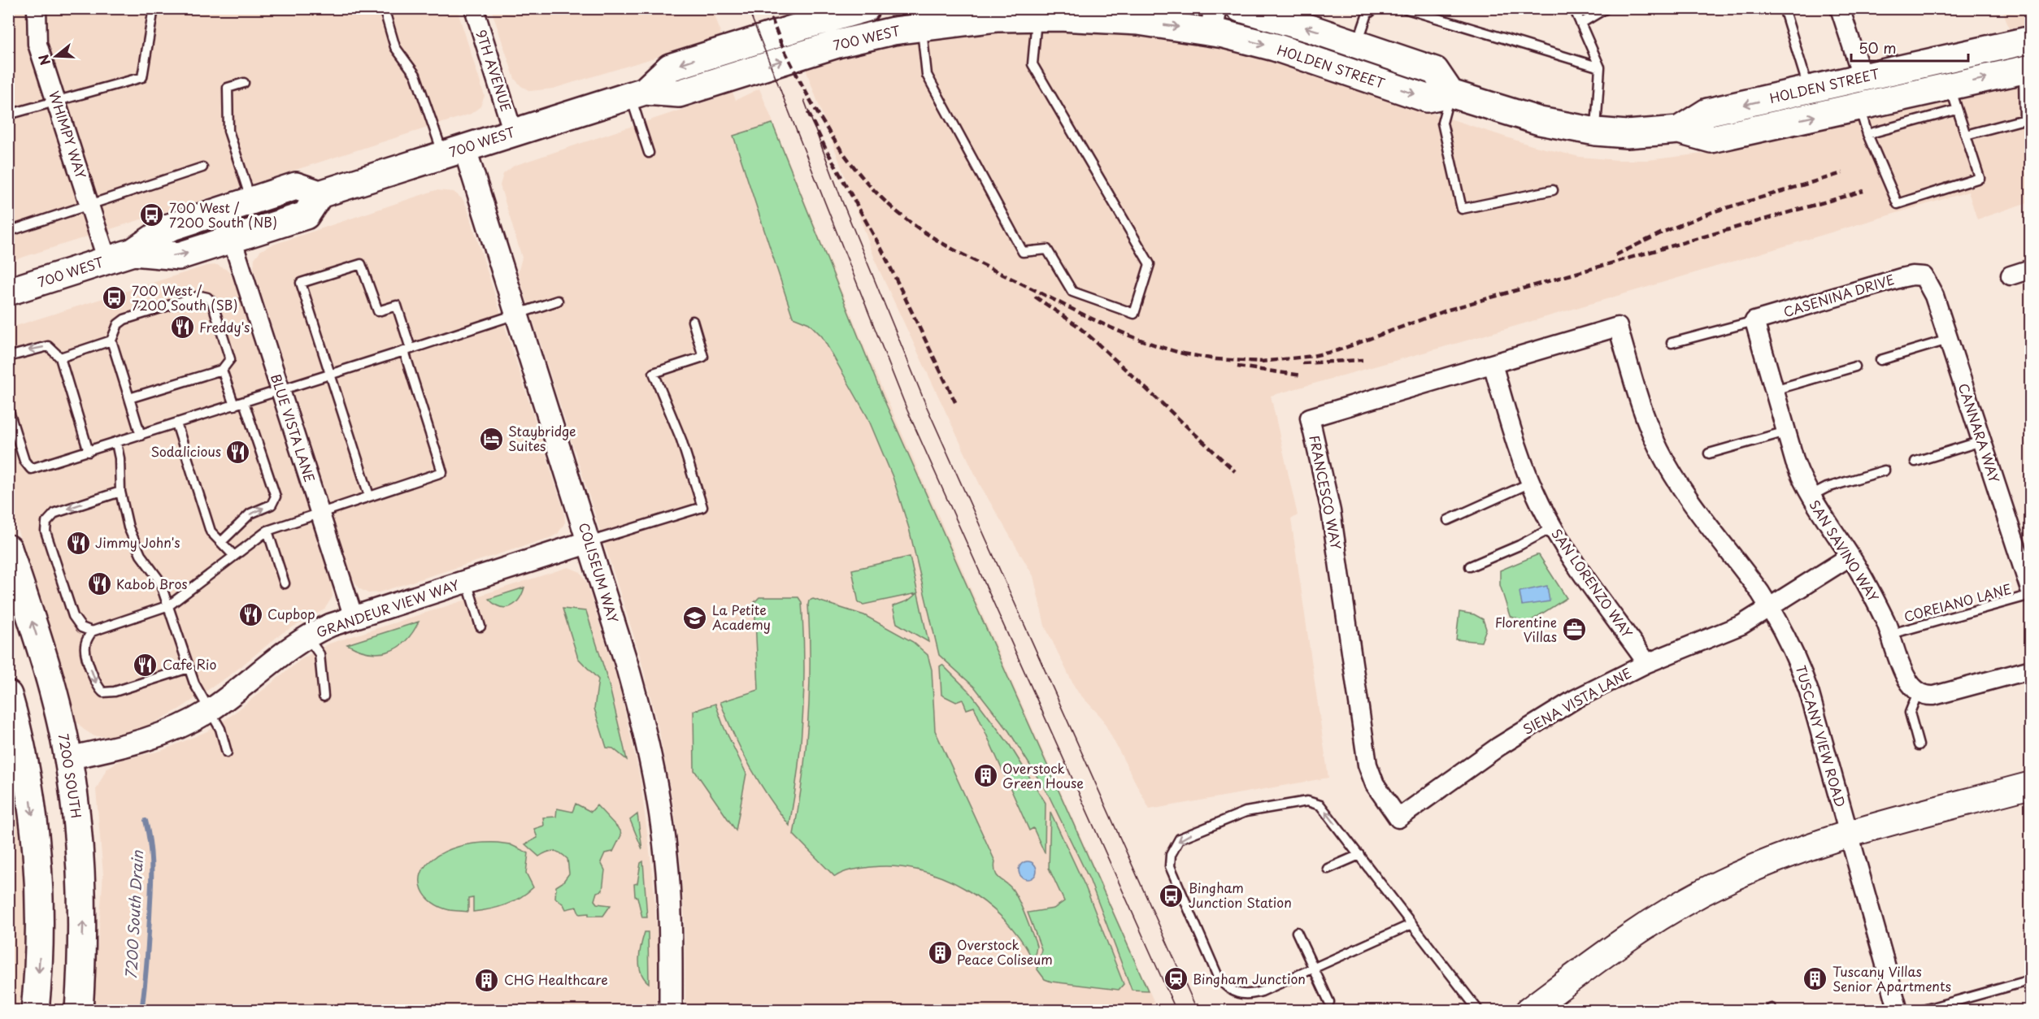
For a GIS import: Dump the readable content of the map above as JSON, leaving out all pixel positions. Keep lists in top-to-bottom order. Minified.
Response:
{"streets":{"main road":["700 WEST","HOLDEN STREET","7200 SOUTH"],"street":["9TH AVENUE","WHIMPY WAY","CASENINA DRIVE","BLUE VISTA LANE","CANNARA WAY","FRANCESCO WAY","SAN SAVINO WAY","COLISEUM WAY","SAN LORENZO WAY","GRANDEUR VIEW WAY","SIENA VISTA LANE","TUSCANY VIEW ROAD"],"lane":["COREIANO LANE"]},"crossings":[["700 WEST","HOLDEN STREET"],["700 WEST","9TH AVENUE"],["700 WEST","WHIMPY WAY"],["700 WEST","BLUE VISTA LANE"],["700 WEST","COLISEUM WAY"],["CASENINA DRIVE","CANNARA WAY"],["CASENINA DRIVE","SAN SAVINO WAY"],["BLUE VISTA LANE","GRANDEUR VIEW WAY"],["FRANCESCO WAY","SAN LORENZO WAY"],["FRANCESCO WAY","SIENA VISTA LANE"],["FRANCESCO WAY","TUSCANY VIEW ROAD"],["SAN SAVINO WAY","COREIANO LANE"],["SAN SAVINO WAY","SIENA VISTA LANE"],["COLISEUM WAY","GRANDEUR VIEW WAY"],["SAN LORENZO WAY","SIENA VISTA LANE"],["GRANDEUR VIEW WAY","7200 SOUTH"],["SIENA VISTA LANE","TUSCANY VIEW ROAD"]],"water":["7200 South Drain"],"places":{"bus stop":["700 West / 7200 South (NB)","700 West / 7200 South (SB)","Bingham Junction Station"],"restaurant":["Freddy's","Sodalicious","Jimmy John's","Kabob Bros","Cupbop","Cafe Rio"],"hotel":["Staybridge Suites"],"school or university":["La Petite Academy"],"office":["Florentine Villas"],"building":["Overstock Green House","Overstock Peace Coliseum","Tuscany Villas Senior Apartments","CHG Healthcare"],"station":["Bingham Junction"]},"scale_bar":"50 m","north":"left"}
